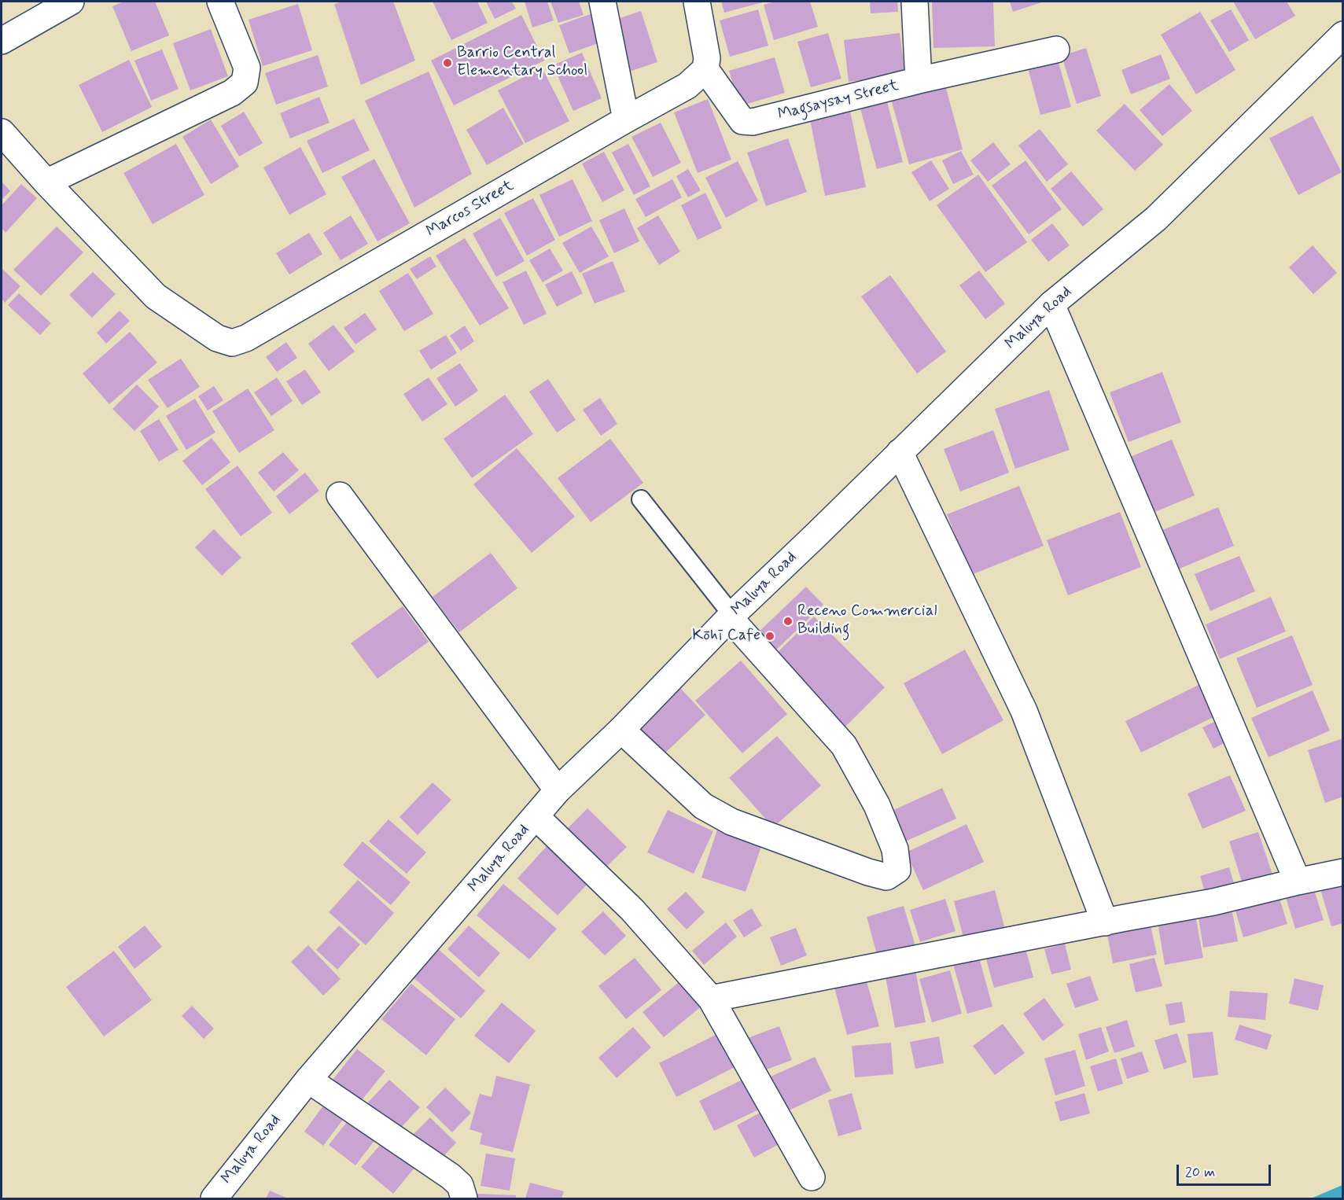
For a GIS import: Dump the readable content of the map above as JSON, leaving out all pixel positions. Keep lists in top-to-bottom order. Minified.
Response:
{"streets":{"street":["Magsaysay Street","Marcos Street","Maluya Road"]},"crossings":[["Magsaysay Street","Marcos Street"]],"places":["Barrio Central Elementary School","Receno Commercial Building","Kōhī Cafe"],"scale_bar":"20 m"}
